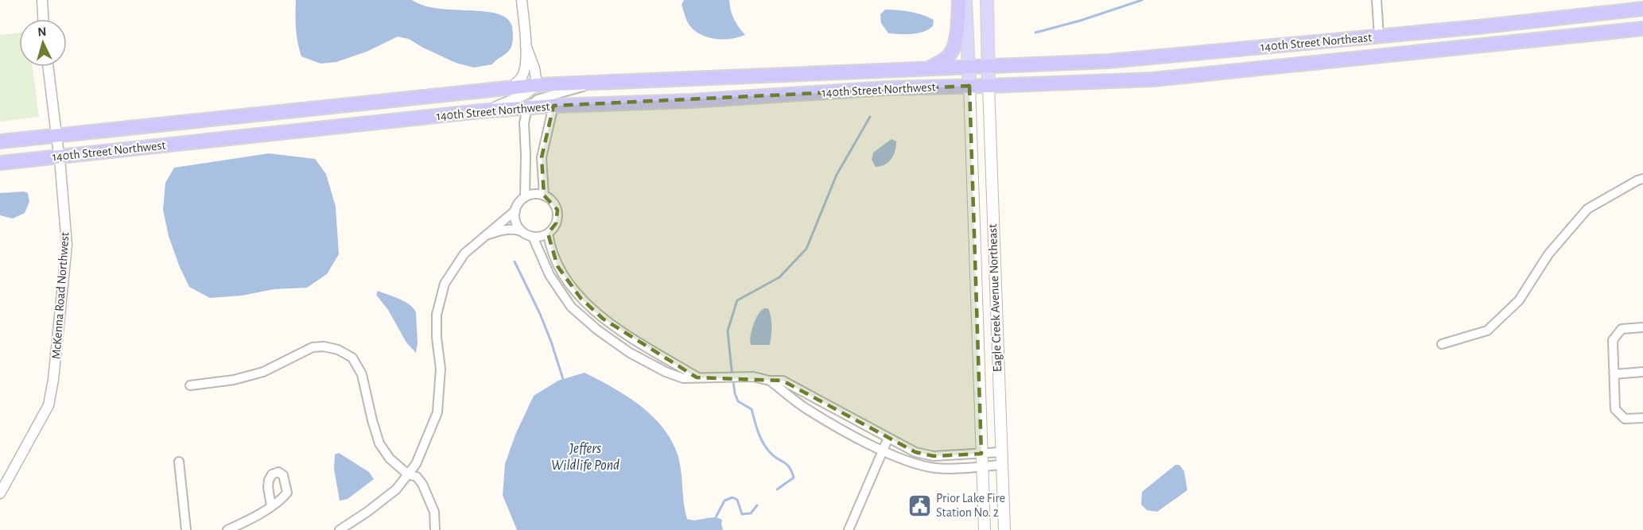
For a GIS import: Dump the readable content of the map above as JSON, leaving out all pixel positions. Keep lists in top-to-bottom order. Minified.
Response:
{"streets":{"highway":["140th Street Northeast","140th Street Northwest"],"main road":["Eagle Creek Avenue Northeast"],"street":["McKenna Road Northwest"]},"crossings":[["140th Street Northeast","140th Street Northwest"],["140th Street Northeast","Eagle Creek Avenue Northeast"],["140th Street Northwest","McKenna Road Northwest"],["140th Street Northwest","Eagle Creek Avenue Northeast"]],"water":["Jeffers Wildlife Pond"],"places":{"public building":["Prior Lake Fire Station No. 2"]},"north":"top"}
